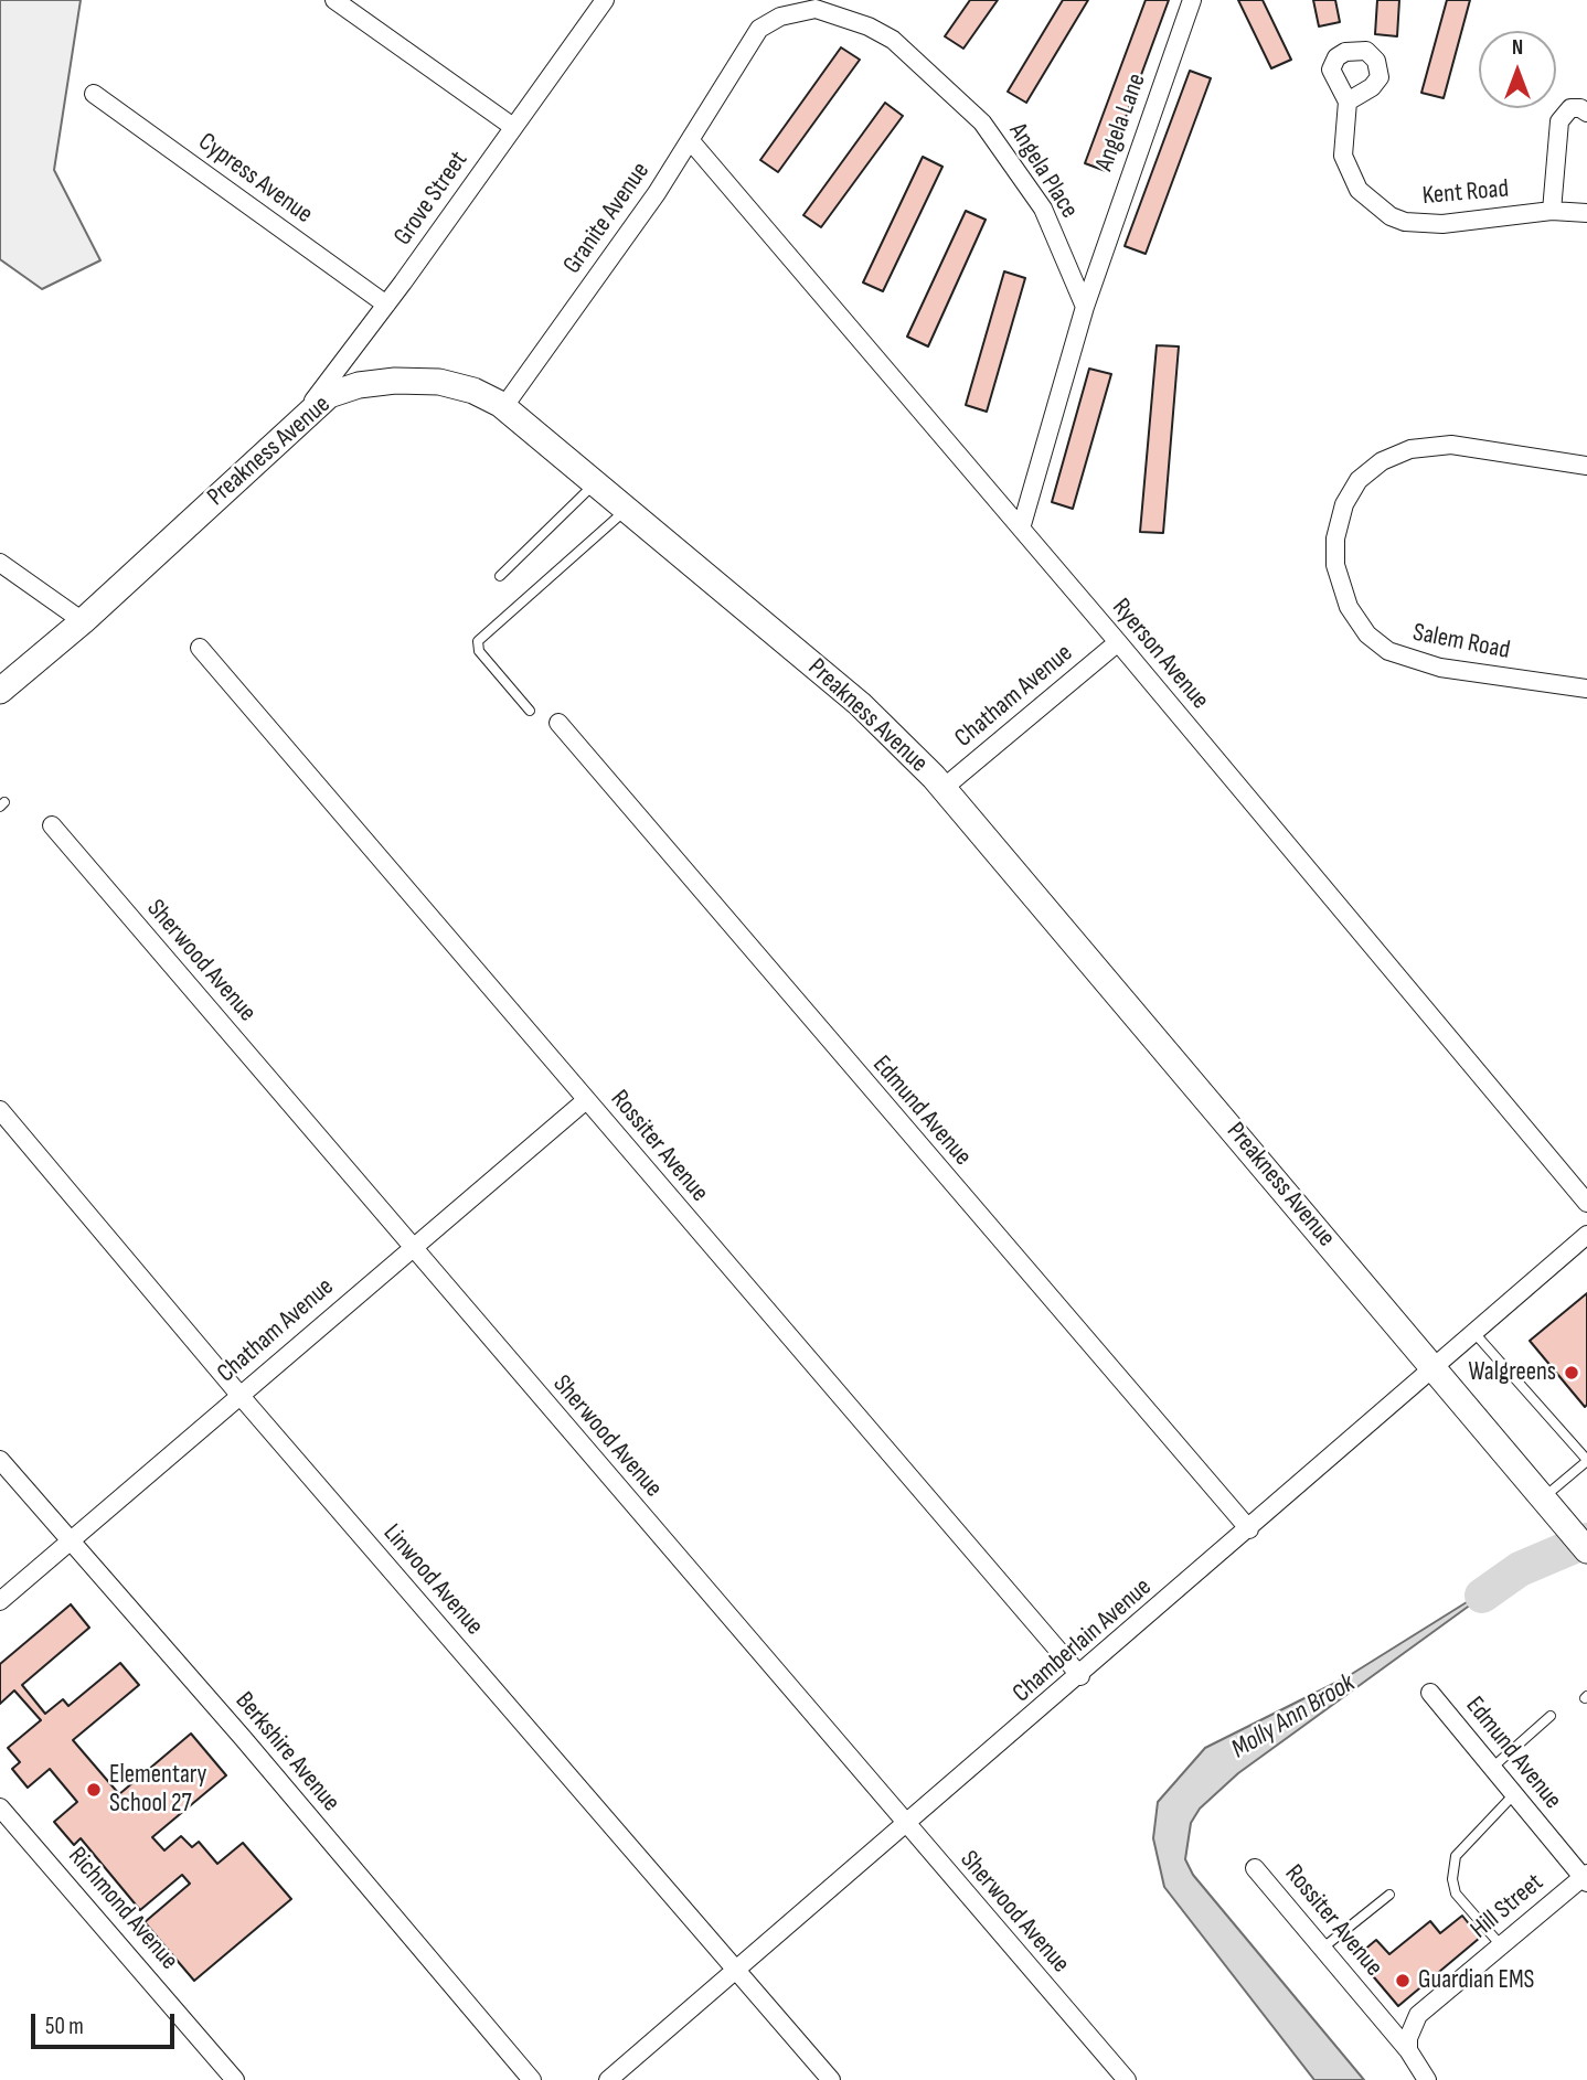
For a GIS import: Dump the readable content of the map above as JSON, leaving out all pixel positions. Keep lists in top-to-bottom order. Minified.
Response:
{"streets":{"main road":["Preakness Avenue"],"street":["Angela Lane","Angela Place","Cypress Avenue","Kent Road","Grove Street","Granite Avenue","Salem Road","Ryerson Avenue","Chatham Avenue","Sherwood Avenue","Edmund Avenue","Rossiter Avenue","Linwood Avenue","Chamberlain Avenue","Berkshire Avenue","Hill Street","Richmond Avenue"]},"crossings":[["Angela Lane","Angela Place"],["Angela Place","Granite Avenue"],["Cypress Avenue","Grove Street"],["Grove Street","Preakness Avenue"],["Granite Avenue","Preakness Avenue"],["Granite Avenue","Ryerson Avenue"],["Preakness Avenue","Chatham Avenue"],["Preakness Avenue","Chamberlain Avenue"],["Ryerson Avenue","Chatham Avenue"],["Chatham Avenue","Sherwood Avenue"],["Chatham Avenue","Rossiter Avenue"],["Chatham Avenue","Linwood Avenue"],["Chatham Avenue","Berkshire Avenue"],["Sherwood Avenue","Chamberlain Avenue"],["Edmund Avenue","Chamberlain Avenue"],["Edmund Avenue","Hill Street"],["Rossiter Avenue","Chamberlain Avenue"],["Rossiter Avenue","Hill Street"],["Linwood Avenue","Chamberlain Avenue"]],"water":["Molly Ann Brook"],"places":["Walgreens","Elementary School 27","Guardian EMS"],"scale_bar":"50 m","north":"top"}
